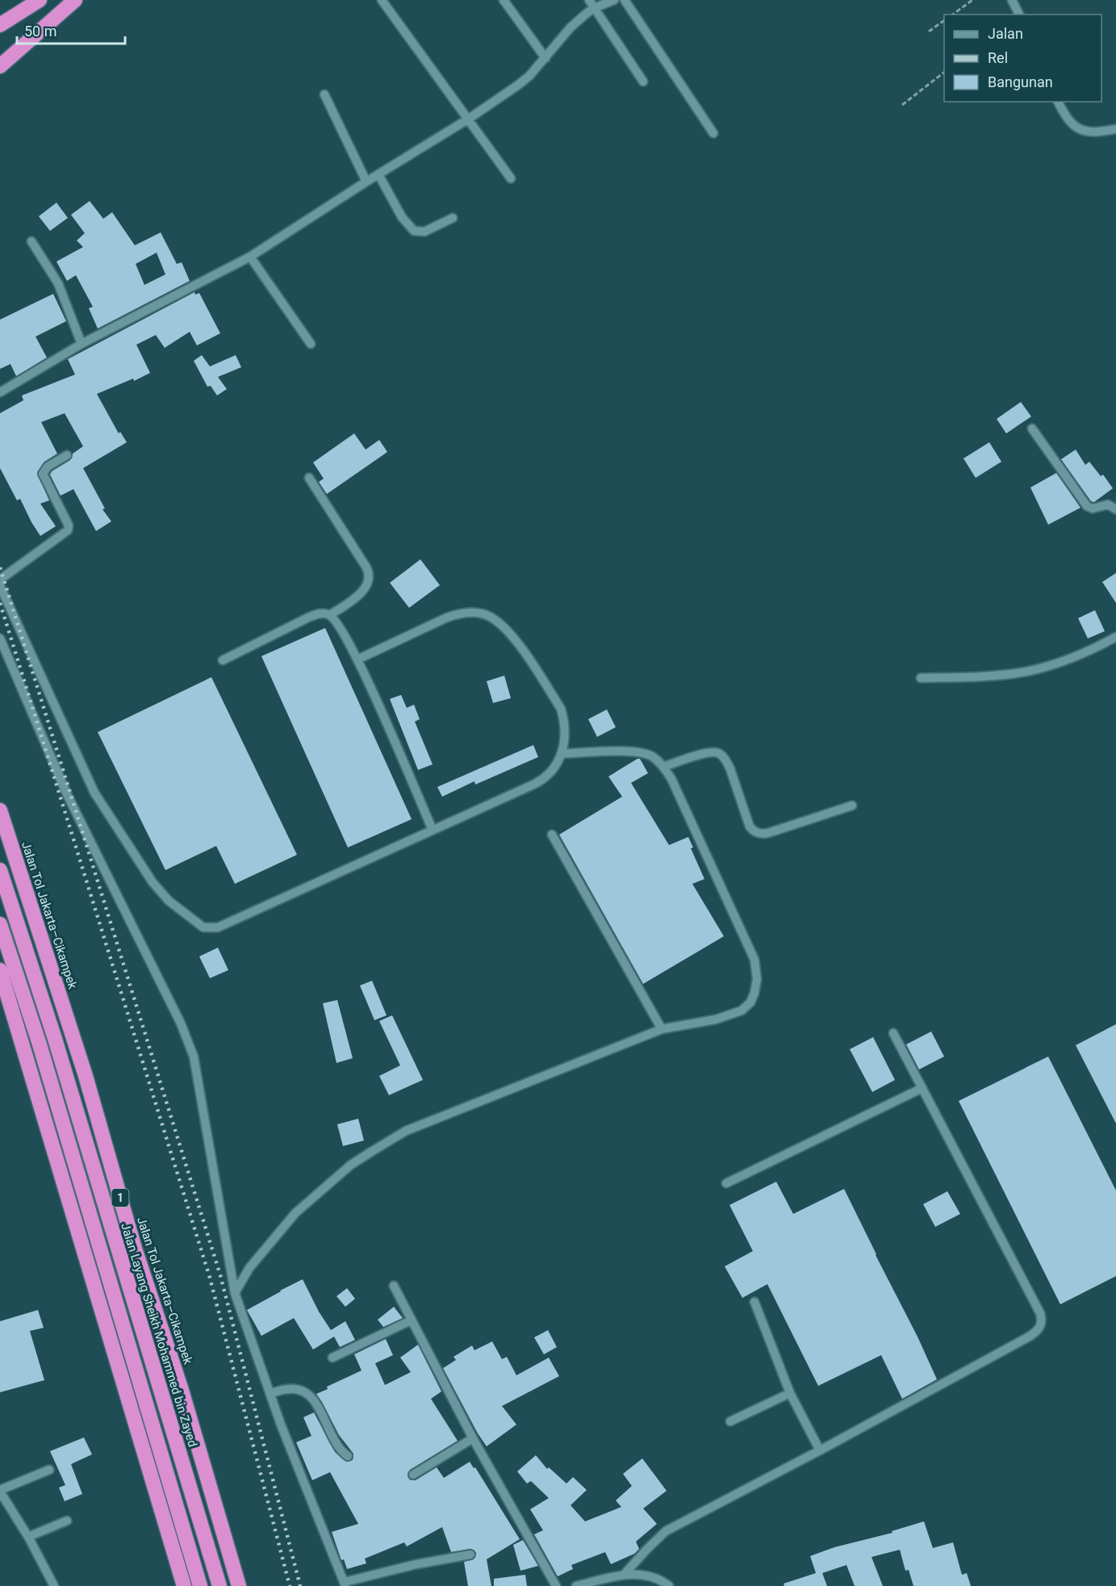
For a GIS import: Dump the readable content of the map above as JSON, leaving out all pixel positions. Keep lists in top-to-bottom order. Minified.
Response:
{"streets":{"highway":["Jalan Tol Jakarta–Cikampek","1","Jalan Layang Sheikh Mohammed bin Zayed"]},"legend":["Jalan","Rel","Bangunan"],"scale_bar":"50 m"}
